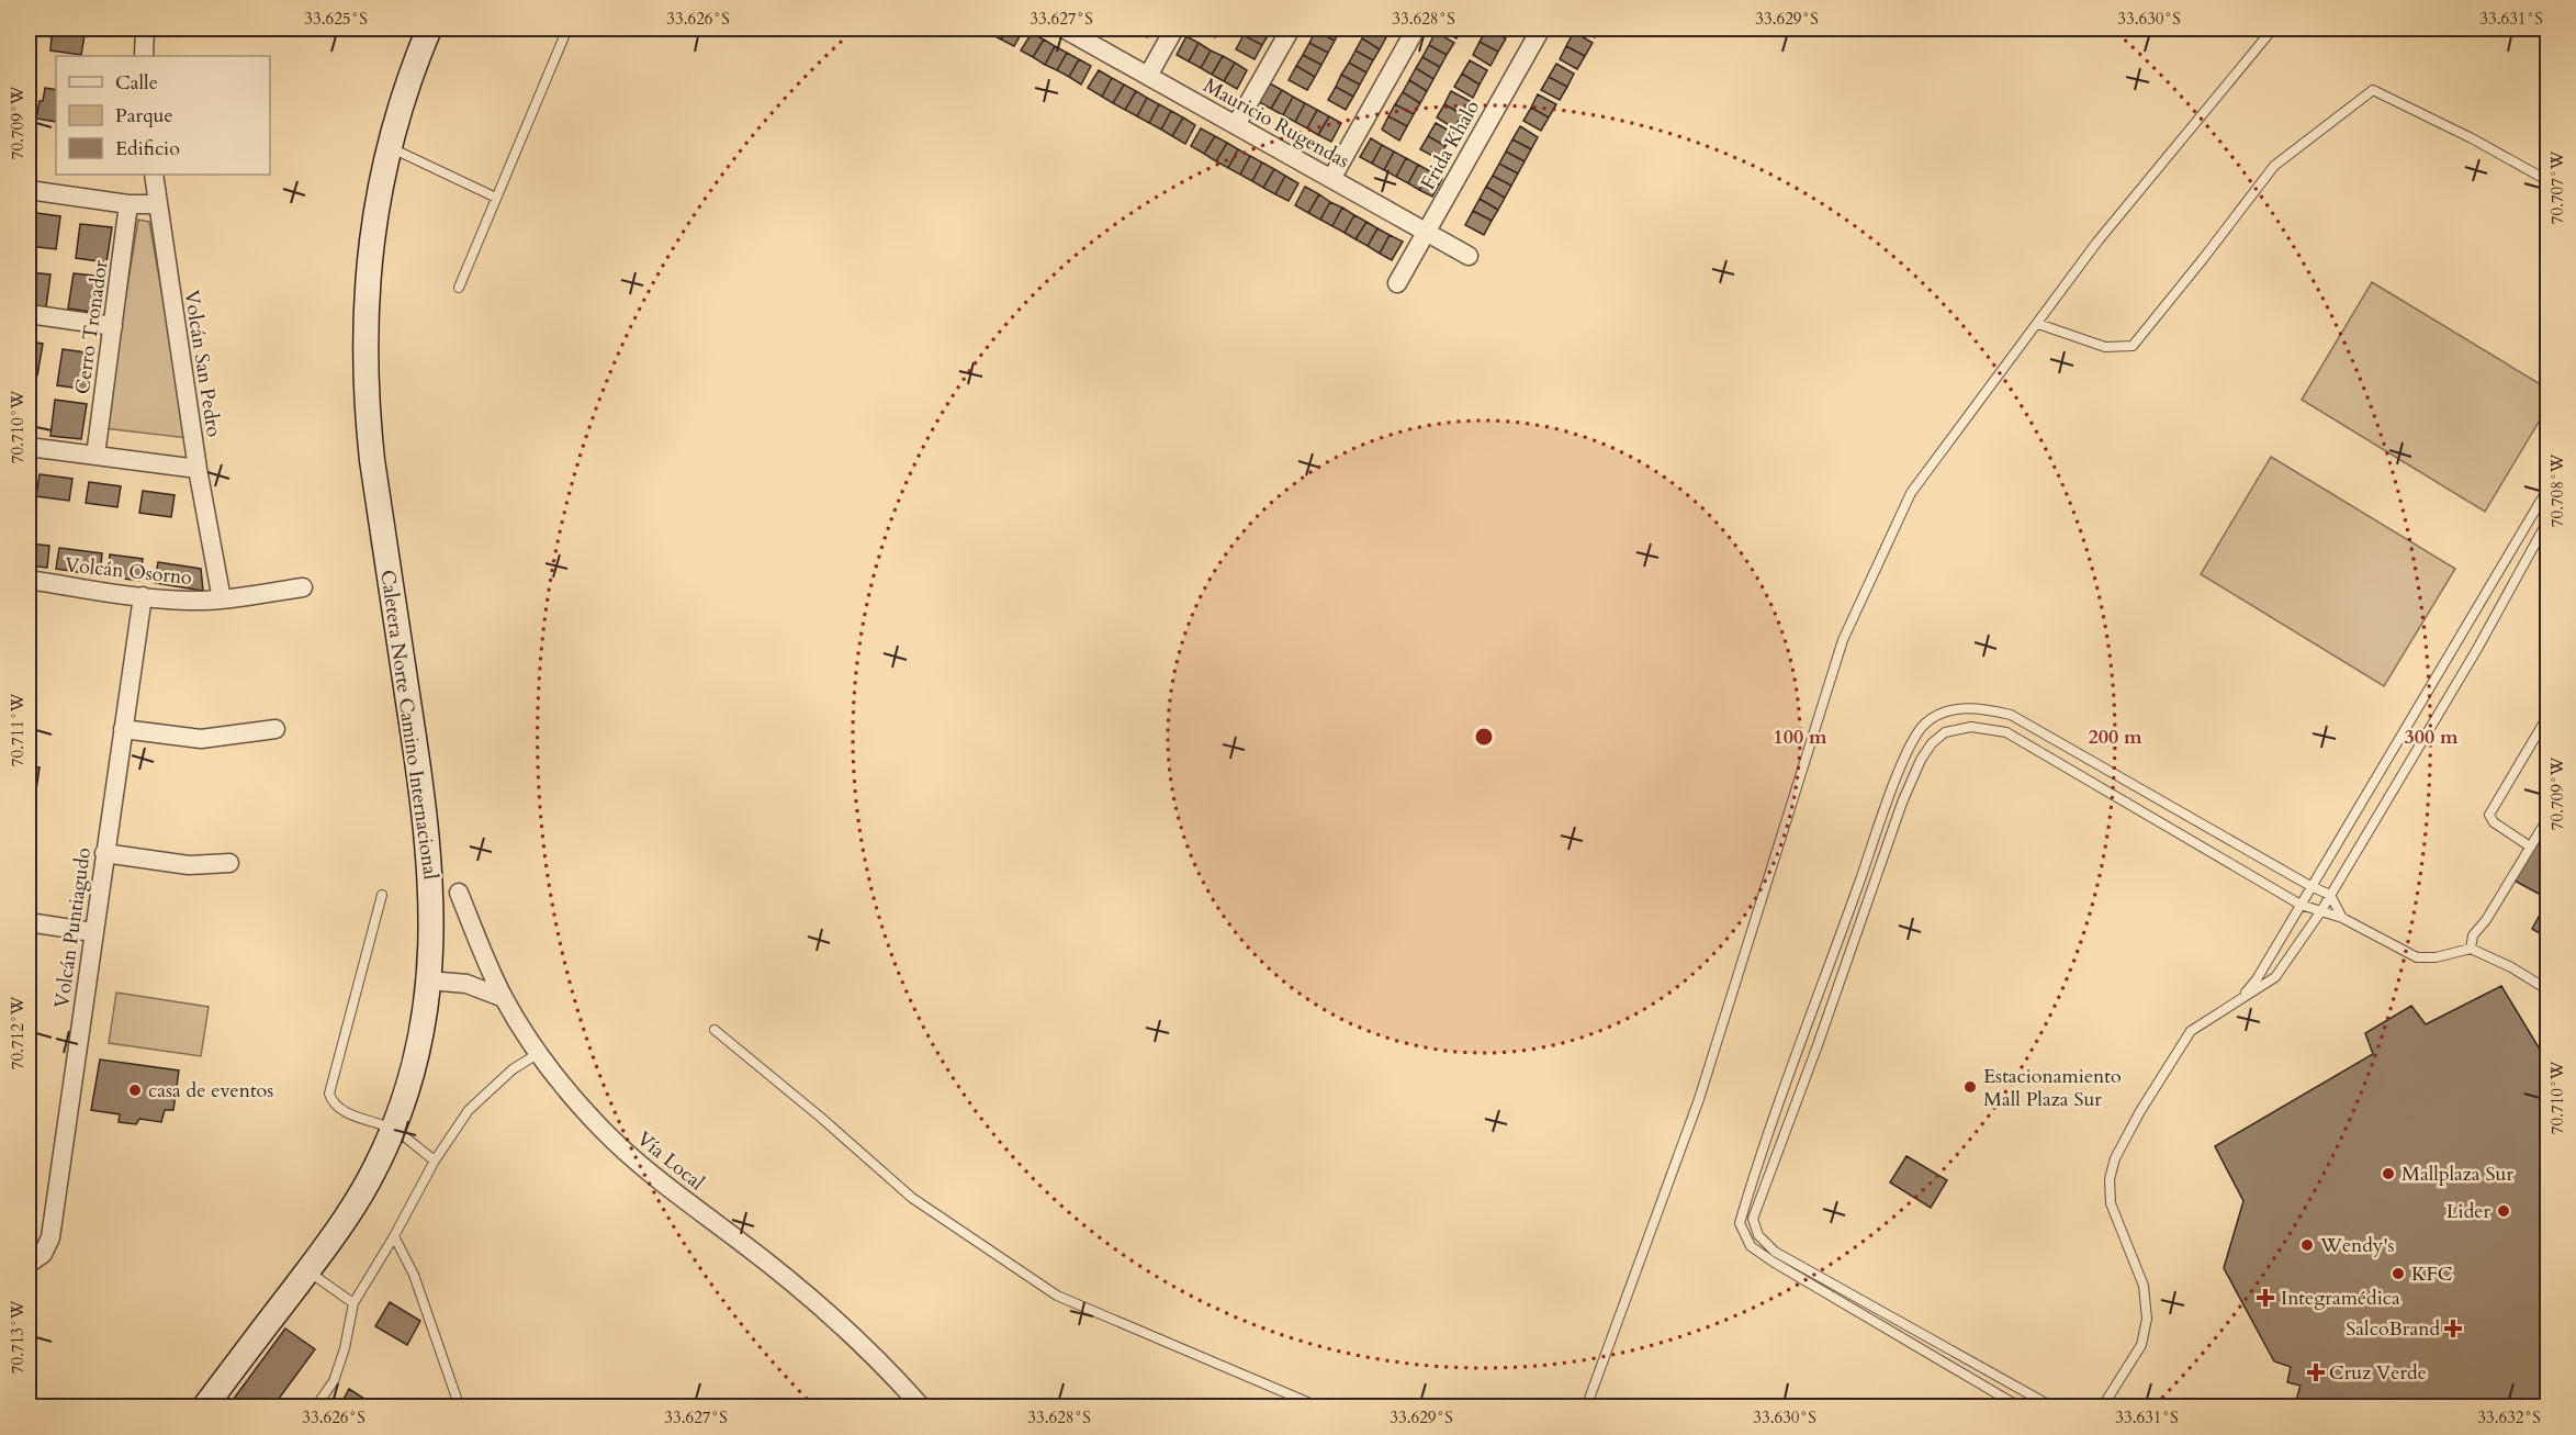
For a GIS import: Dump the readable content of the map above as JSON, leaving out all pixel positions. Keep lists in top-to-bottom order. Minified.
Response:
{"streets":{"street":["Mauricio Rugendas","Frida Khalo","Cerro Tronador","Volcán San Pedro","Volcán Osorno","Caletera Norte Camino Internacional","Volcán Puntiagudo","Vía Local"]},"crossings":[["Mauricio Rugendas","Frida Khalo"],["Volcán San Pedro","Volcán Osorno"],["Volcán Osorno","Volcán Puntiagudo"]],"places":{"other":["Estacionamiento Mall Plaza Sur","casa de eventos","Mallplaza Sur","Lider","Wendy's","KFC"],"health":["Integramédica","SalcoBrand","Cruz Verde"]},"legend":["Calle","Parque","Edificio"],"coordinates":["33.625°S","33.626°S","33.627°S","33.628°S","33.629°S","33.630°S","33.631°S","70.709°W","70.707°W","70.710°W","70.708°W","70.711°W","70.712°W","70.713°W","33.632°S"],"rings":["100 m","200 m","300 m"]}
